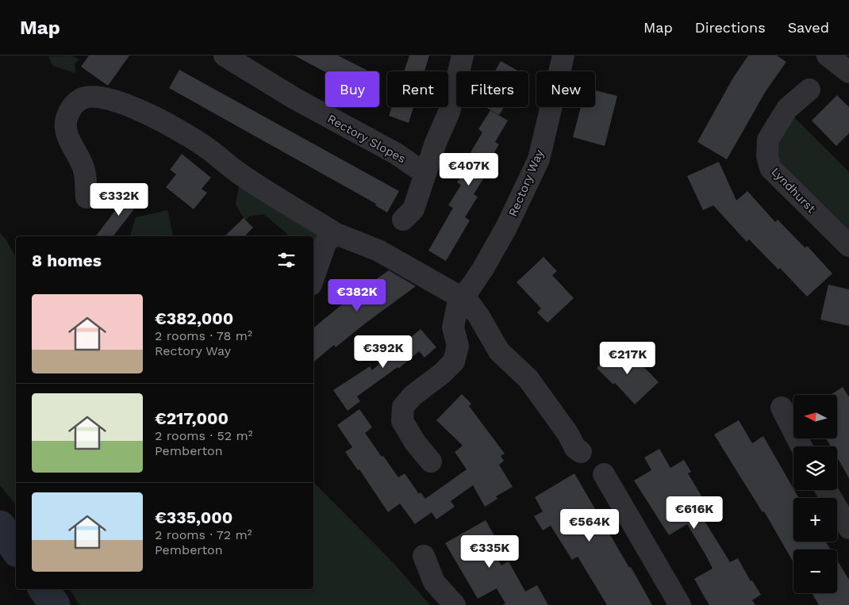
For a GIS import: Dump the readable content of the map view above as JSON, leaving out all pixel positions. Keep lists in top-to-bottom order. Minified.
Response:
{"streets":{"street":["Rectory Slopes","Rectory Way","Lyndhurst"]},"north":"left","page":{"header":"Map","nav":["Map","Directions","Saved"],"chip":["Buy","Rent","Filters","New"],"price":["€407K","€332K","€382K","€392K","€217K","€616K","€564K","€335K"],"heading":"8 homes","list":[{"name":"€382,000","note":"2 rooms · 78 m² · Rectory Way"},{"name":"€217,000","note":"2 rooms · 52 m² · Pemberton"},{"name":"€335,000","note":"2 rooms · 72 m² · Pemberton"}],"map_buttons":["+","−"]}}
